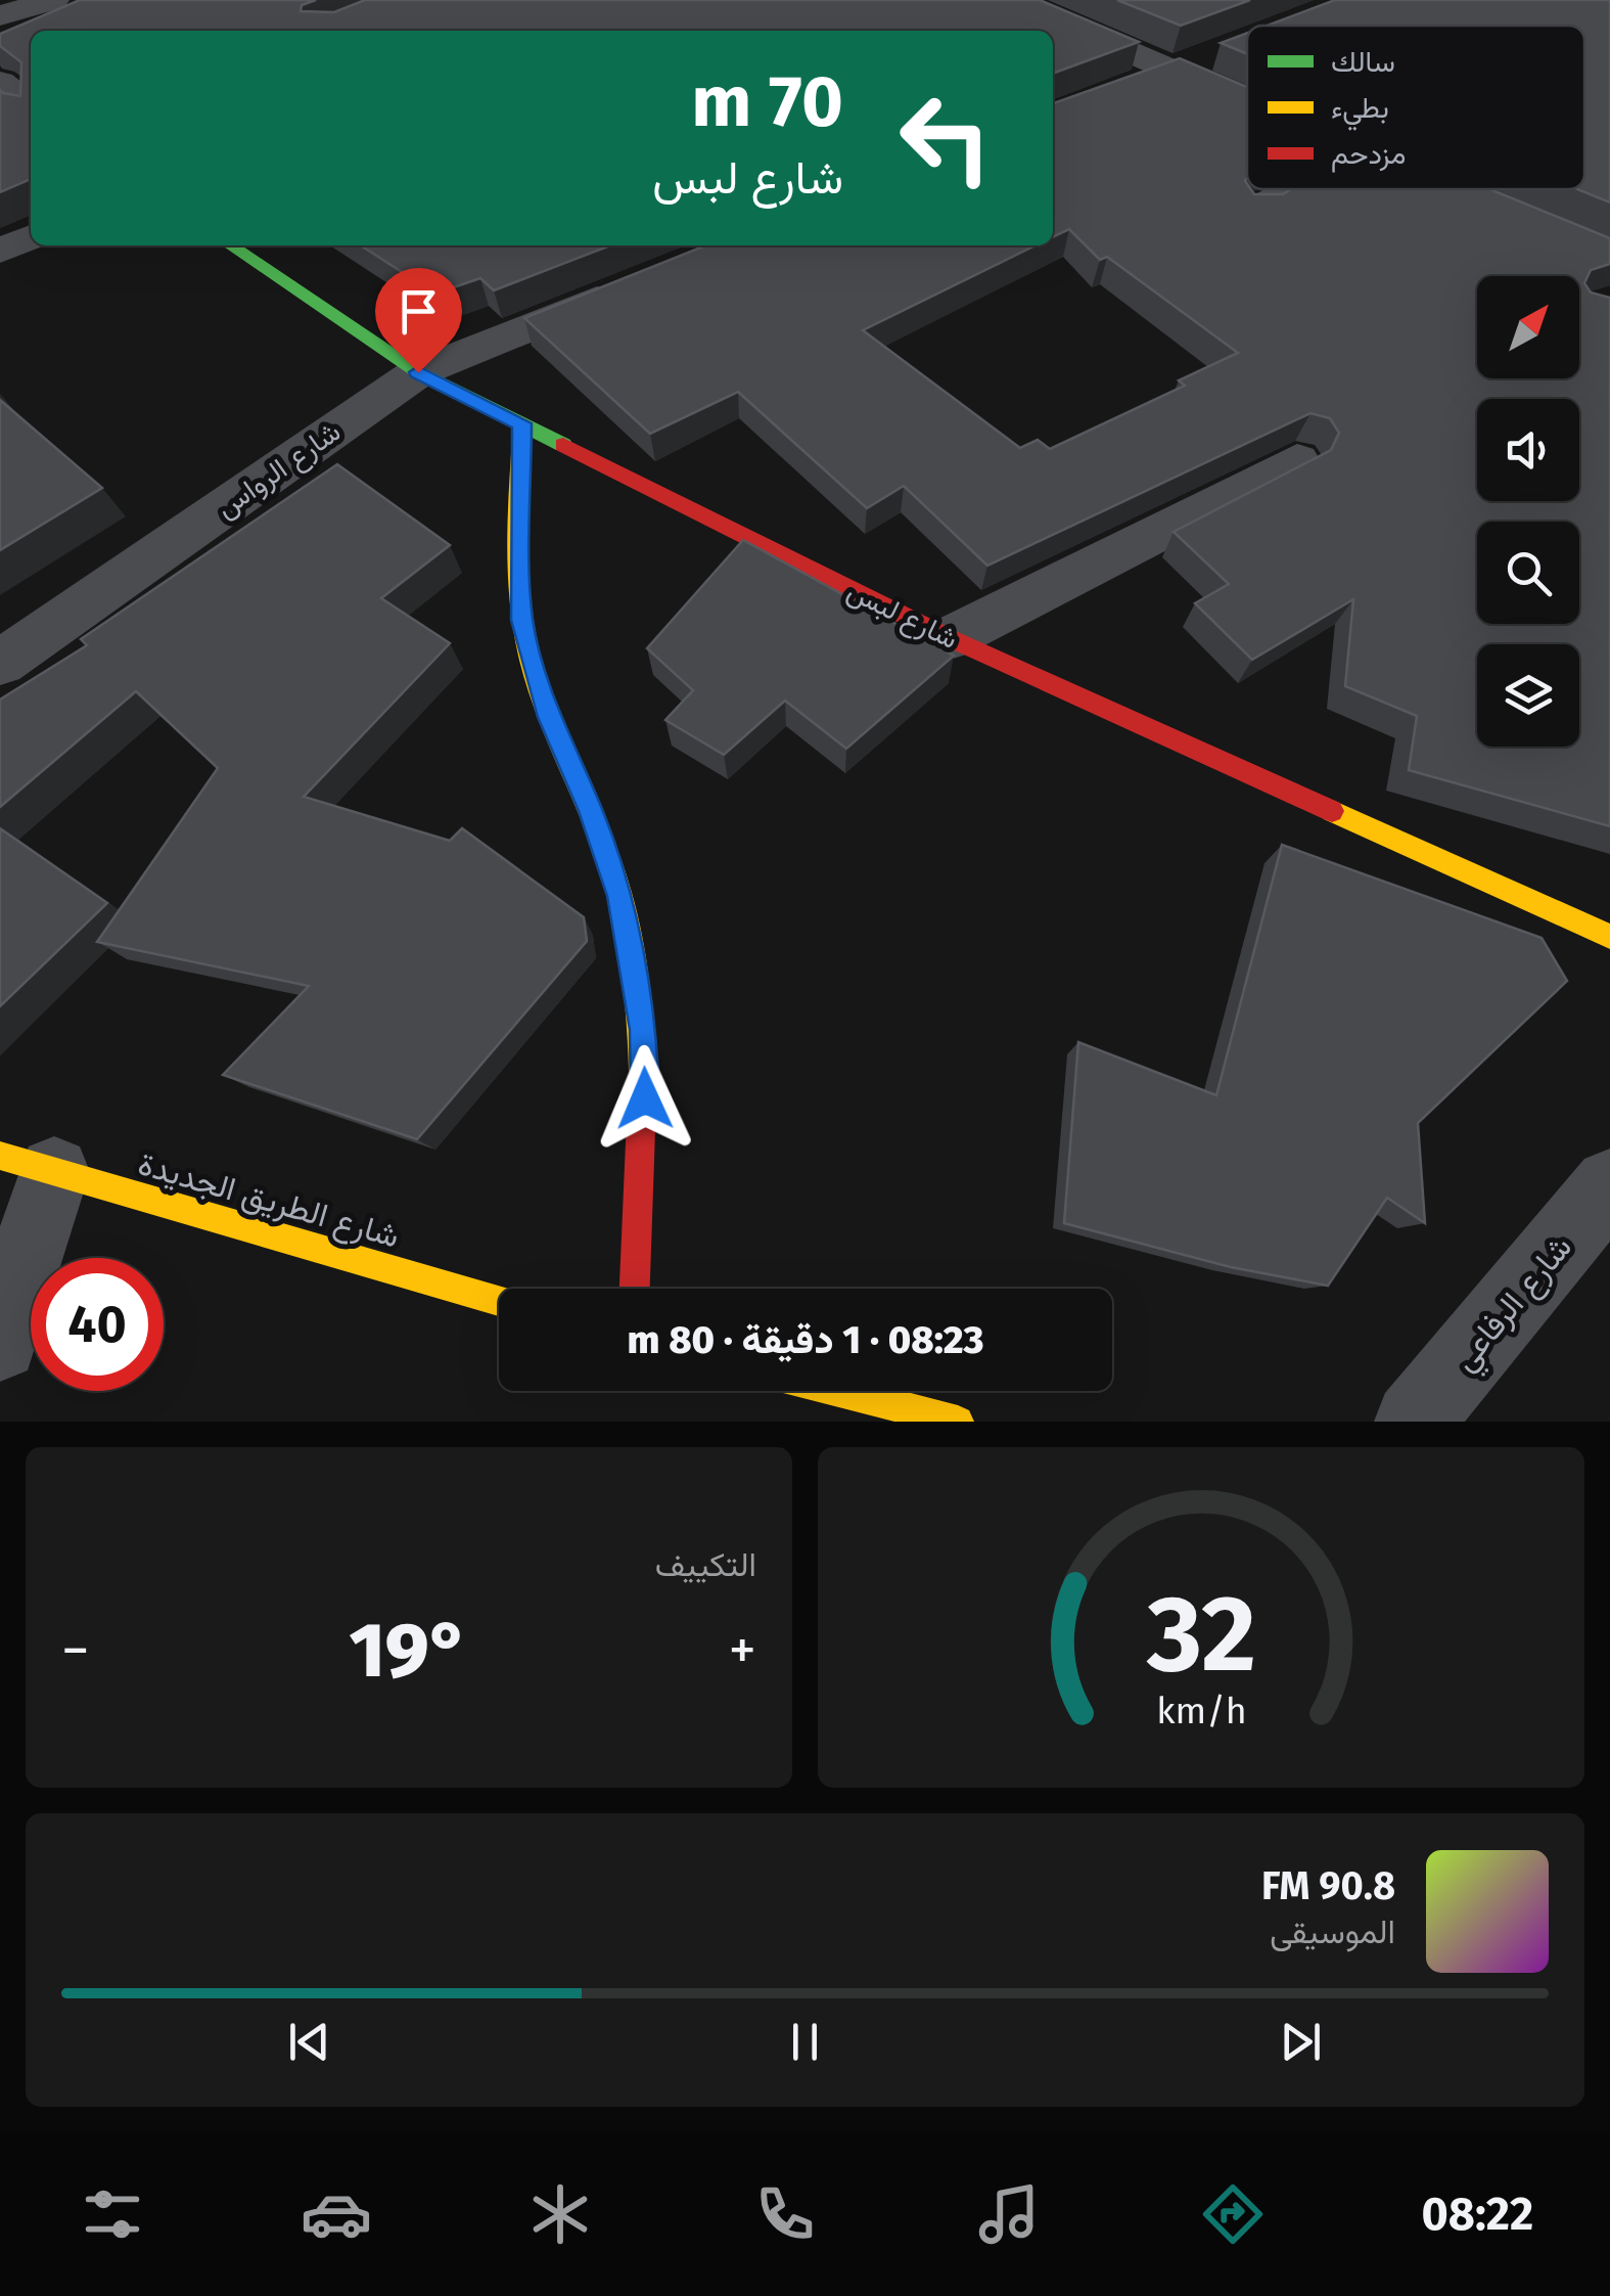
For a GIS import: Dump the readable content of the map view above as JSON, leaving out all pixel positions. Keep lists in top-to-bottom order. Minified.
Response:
{"streets":{"street":["شارع الرواس","شارع لبس","شارع الطريق الجديدة","شارع الرفاعي"]},"crossings":[["شارع الرواس","شارع لبس"]],"legend":["سالك","بطيء","مزدحم"],"north":"top right","page":{"turn":["70 m","شارع لبس"],"limit":"40","trip":"08:23 · 1 دقيقة · 80 m","tile":"التكييف","heat":["−","19°","+"],"song":["90.8 FM","الموسيقى"],"tabs":"08:22","gauge":["32","km/h"]}}
